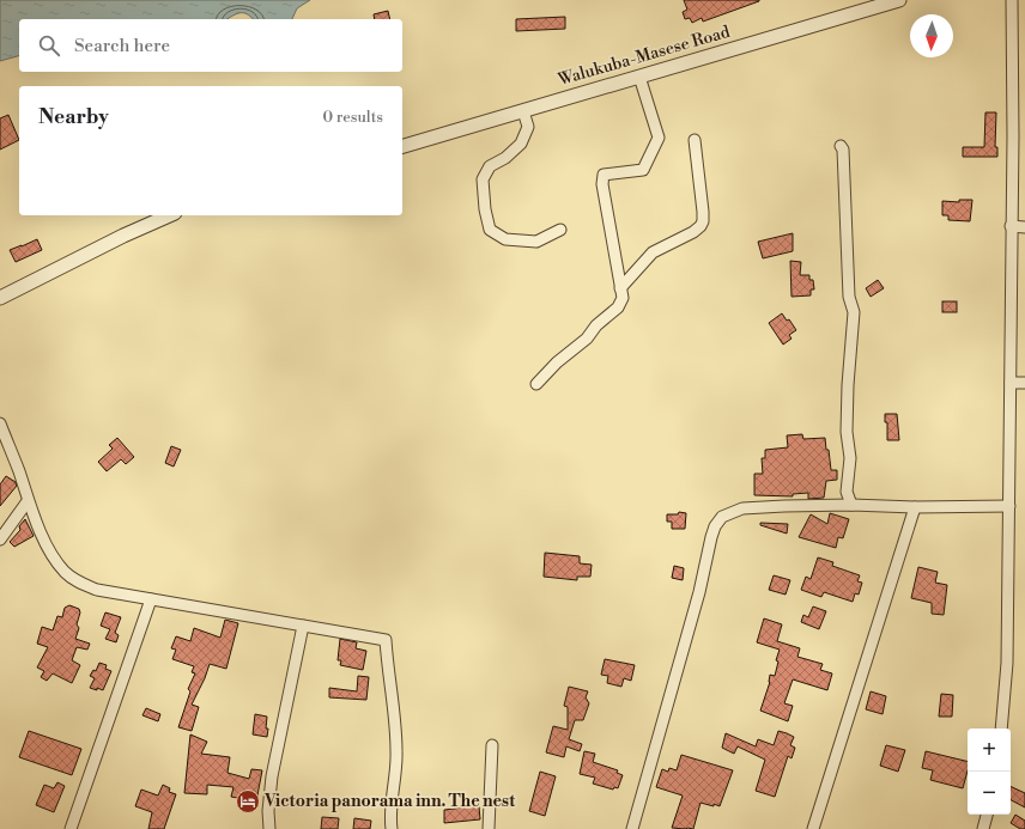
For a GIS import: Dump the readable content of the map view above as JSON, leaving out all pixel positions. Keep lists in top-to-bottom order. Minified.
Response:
{"streets":{"street":["Walukuba-Masese Road"]},"places":{"hotel":["Victoria panorama inn. The nest"]},"north":"bottom","page":{"search":"Search here","heading":["Nearby","0 results"],"map_buttons":["+","−"]}}
